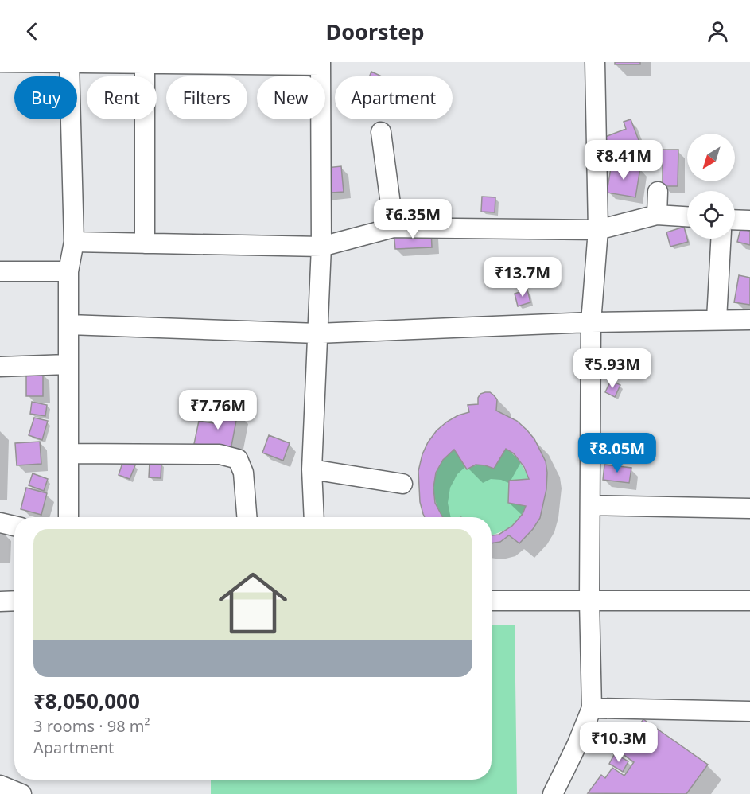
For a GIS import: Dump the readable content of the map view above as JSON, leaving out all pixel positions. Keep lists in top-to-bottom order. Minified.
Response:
{"north":"bottom left","page":{"header":"Doorstep","chip":["Buy","Rent","Filters","New","Apartment"],"price":["₹8.41M","₹6.35M","₹13.7M","₹5.93M","₹7.76M","₹8.05M","₹10.3M"],"list":[{"name":"₹8,050,000","note":"3 rooms · 98 m² · Apartment"}]}}
